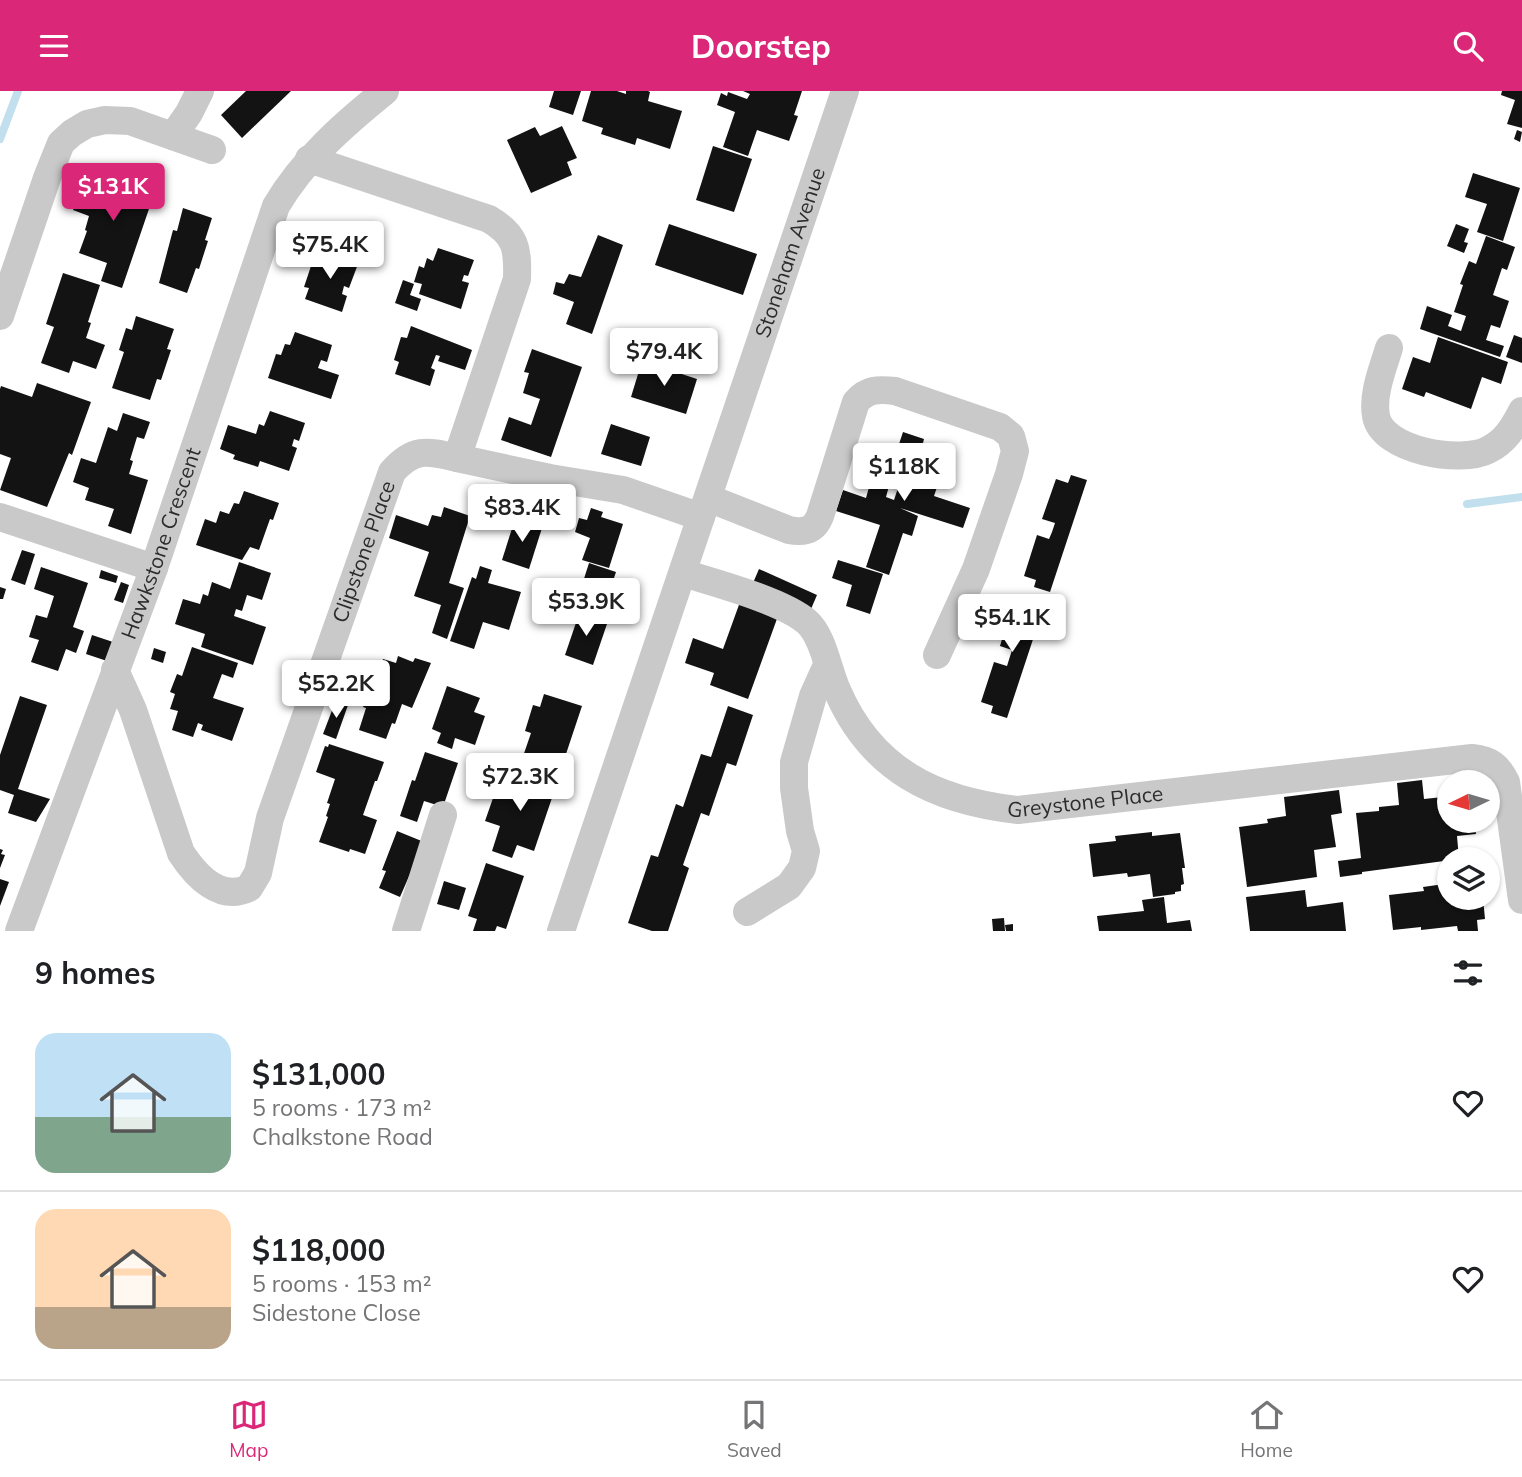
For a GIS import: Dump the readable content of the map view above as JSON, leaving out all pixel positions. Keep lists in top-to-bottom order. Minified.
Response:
{"streets":{"street":["Stoneham Avenue","Hawkstone Crescent","Clipstone Place","Greystone Place"]},"crossings":[["Stoneham Avenue","Greystone Place"],["Hawkstone Crescent","Clipstone Place"]],"north":"left","page":{"header":"Doorstep","price":["$131K","$75.4K","$79.4K","$118K","$83.4K","$53.9K","$54.1K","$52.2K","$72.3K"],"heading":"9 homes","list":[{"name":"$131,000","note":"5 rooms · 173 m² · Chalkstone Road"},{"name":"$118,000","note":"5 rooms · 153 m² · Sidestone Close"}],"tabs":["Map","Saved","Home"]}}
